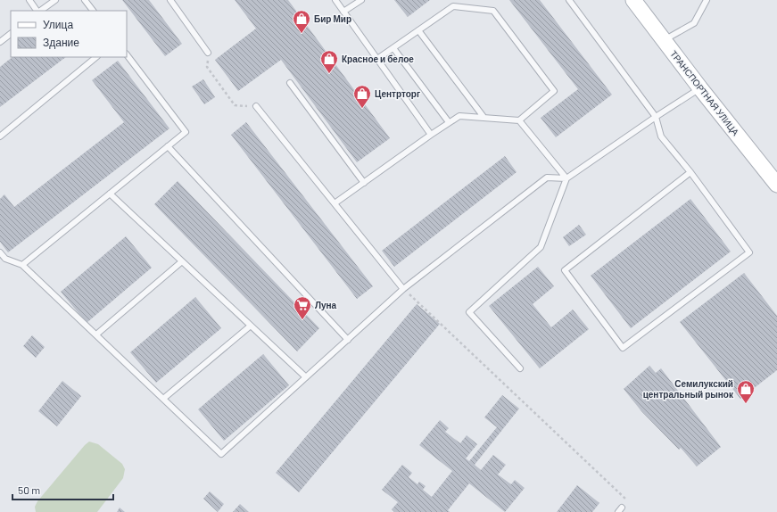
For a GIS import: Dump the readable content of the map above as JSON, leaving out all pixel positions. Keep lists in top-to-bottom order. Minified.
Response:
{"streets":{"main road":["ТРАНСПОРТНАЯ УЛИЦА"]},"places":{"shop":["Бир Мир","Красное и белое","Центрторг","Семилукский центральный рынок"],"supermarket":["Луна"]},"legend":["Улица","Здание"],"scale_bar":"50 m"}
